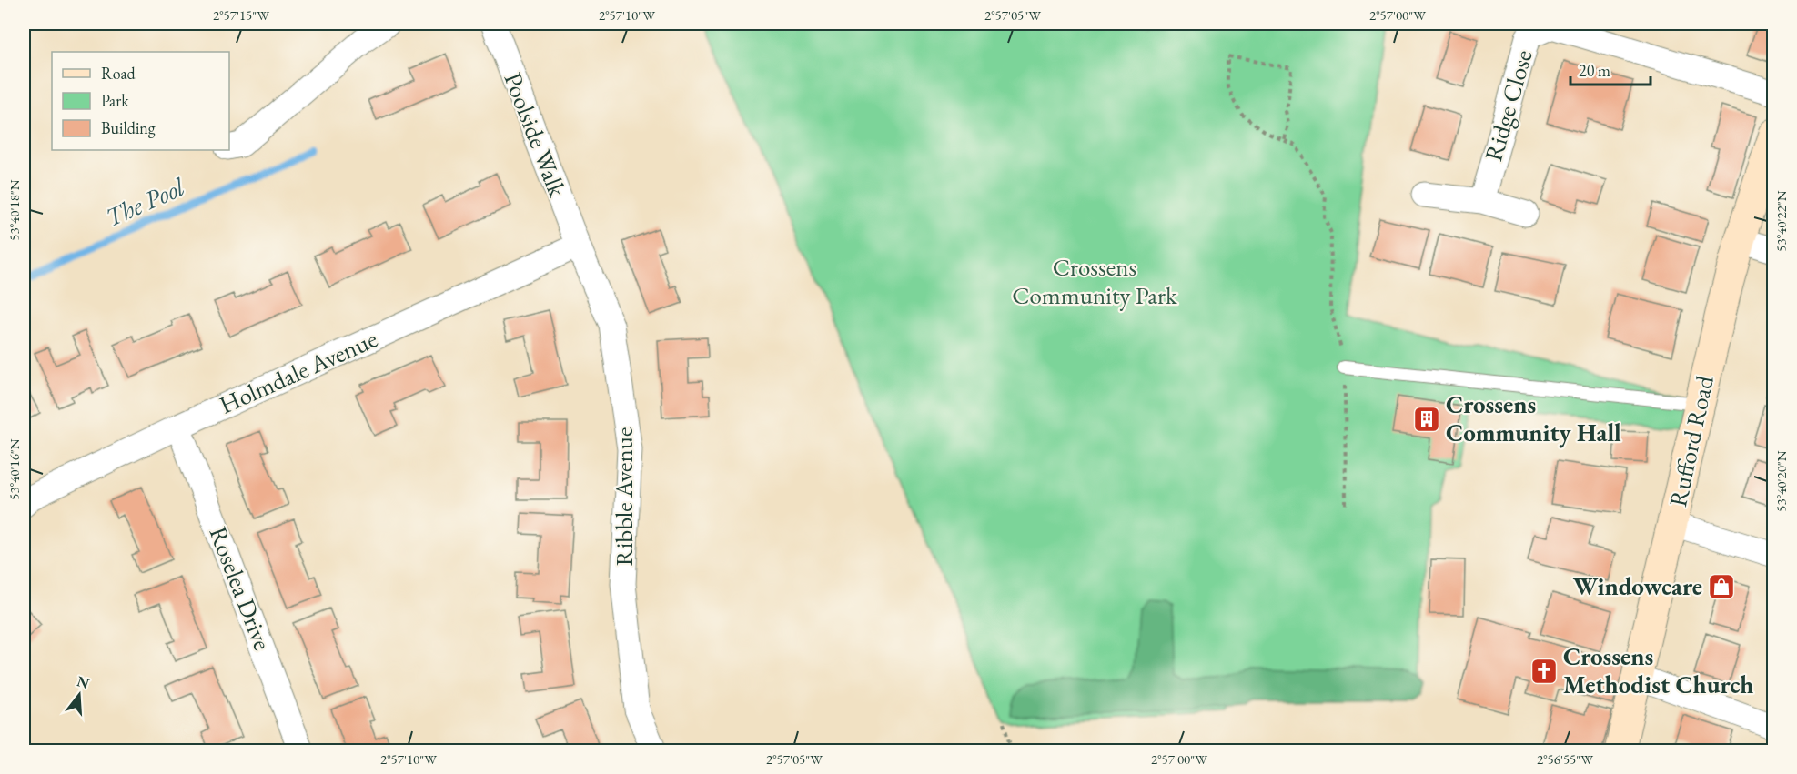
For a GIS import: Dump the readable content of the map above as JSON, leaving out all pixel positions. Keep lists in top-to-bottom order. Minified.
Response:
{"streets":{"main road":["Rufford Road"],"street":["Ridge Close","Poolside Walk","Holmdale Avenue","Ribble Avenue","Roselea Drive"]},"crossings":[["Poolside Walk","Holmdale Avenue"],["Poolside Walk","Ribble Avenue"],["Holmdale Avenue","Ribble Avenue"],["Holmdale Avenue","Roselea Drive"]],"water":["The Pool"],"parks":["Crossens Community Park"],"places":{"building":["Crossens Community Hall"],"shop":["Windowcare"],"church":["Crossens Methodist Church"]},"legend":["Road","Park","Building"],"scale_bar":"20 m","north":"top","coordinates":["2°57'15\"W","2°57'10\"W","2°57'05\"W","2°57'00\"W","53°40'18\"N","53°40'22\"N","53°40'16\"N","53°40'20\"N","2°56'55\"W"]}
